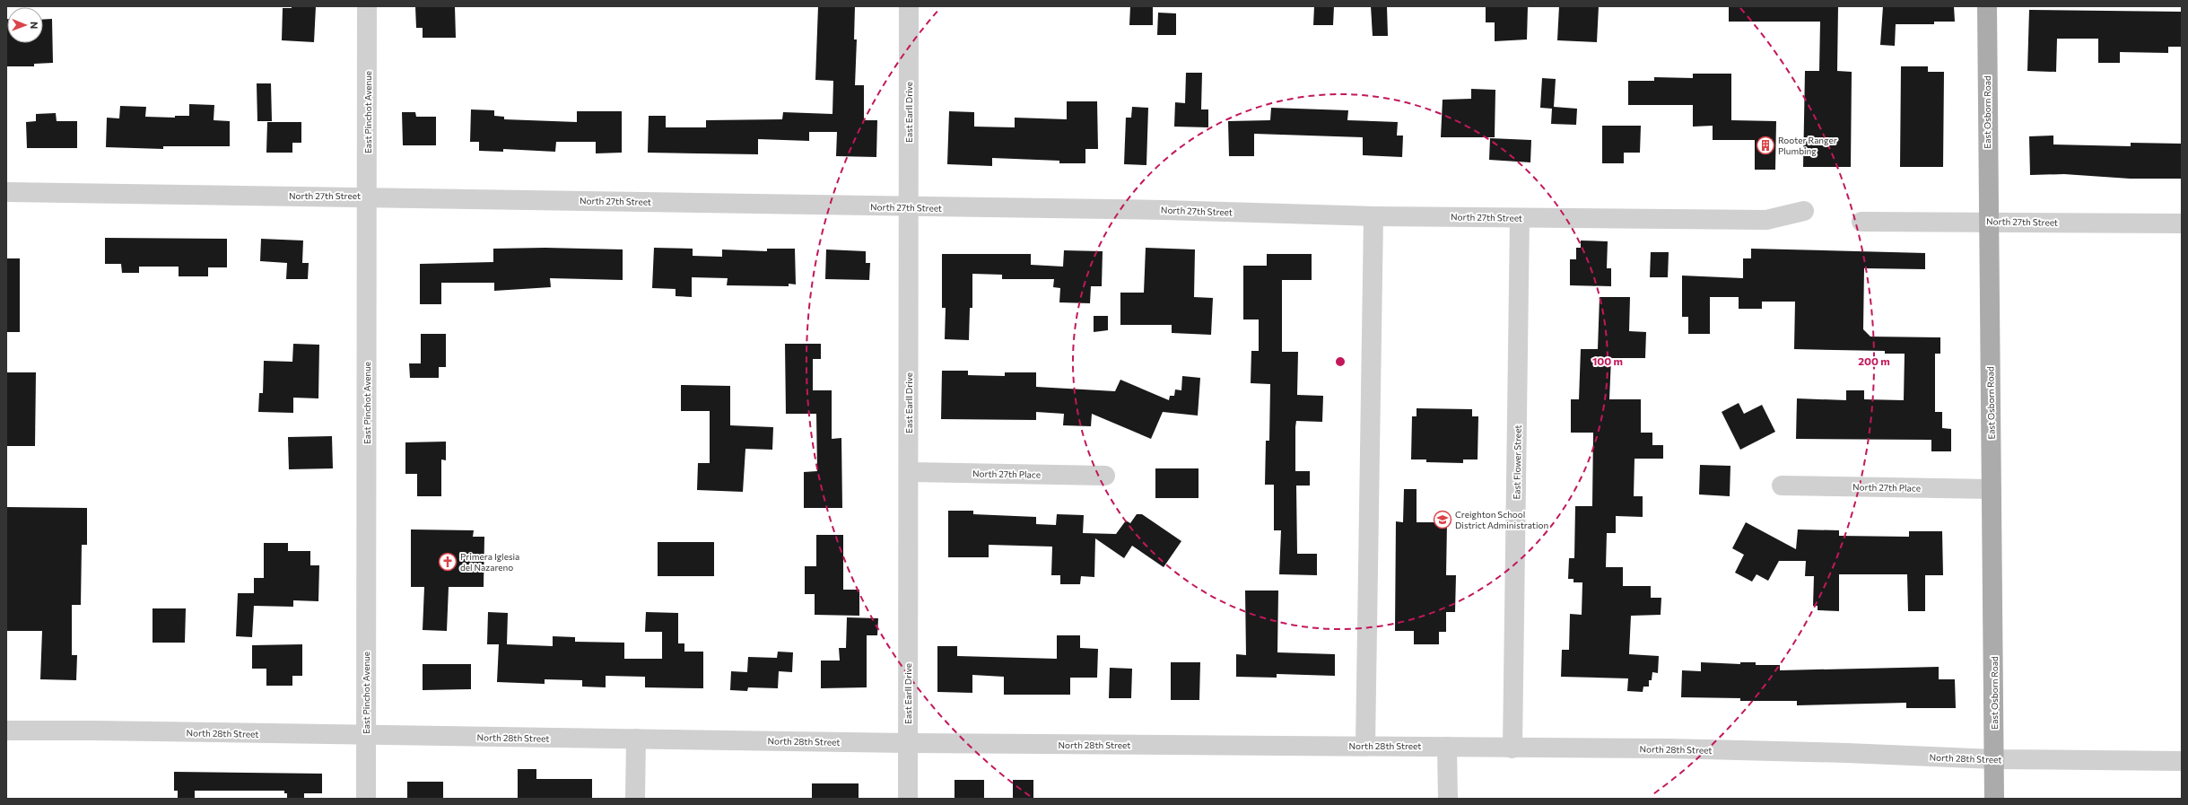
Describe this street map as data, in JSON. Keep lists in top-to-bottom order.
{
  "streets": {
    "main road": ["East Osborn Road"],
    "street": [
      "East Pinchot Avenue",
      "East Earll Drive",
      "North 27th Street",
      "East Flower Street",
      "North 27th Place",
      "North 28th Street"
    ]
  },
  "crossings": [
    ["East Pinchot Avenue", "North 27th Street"],
    ["East Pinchot Avenue", "North 28th Street"],
    ["East Earll Drive", "North 27th Street"],
    ["East Earll Drive", "North 27th Place"],
    ["East Earll Drive", "North 28th Street"],
    ["East Osborn Road", "North 27th Street"],
    ["East Osborn Road", "North 27th Place"],
    ["East Osborn Road", "North 28th Street"],
    ["North 27th Street", "East Flower Street"],
    ["East Flower Street", "North 28th Street"]
  ],
  "places": {
    "building": ["Rooter Ranger Plumbing"],
    "school or university": ["Creighton School District Administration"],
    "church": ["Primera Iglesia del Nazareno"]
  },
  "north": "right",
  "rings": ["100 m", "200 m"]
}
